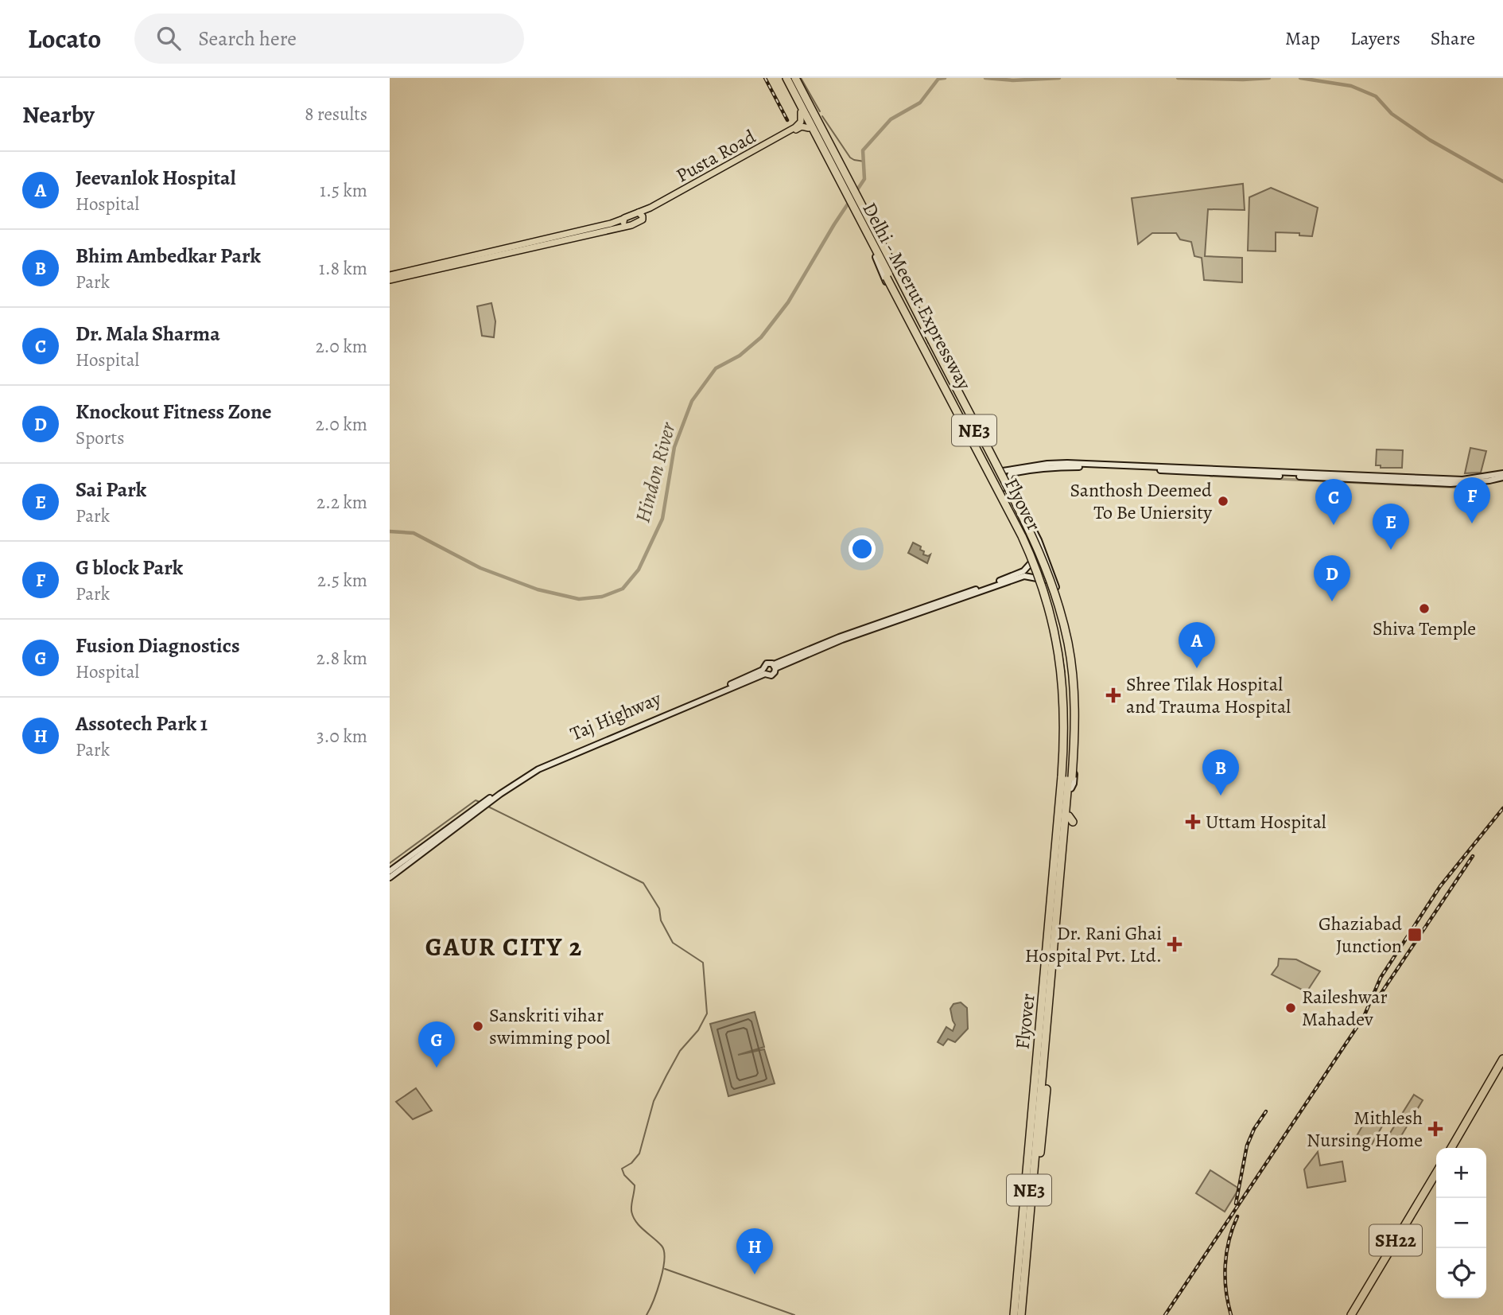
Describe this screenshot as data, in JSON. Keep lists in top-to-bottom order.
{
  "streets": {
    "highway": [
      "Delhi - Meerut Expressway",
      "NE3",
      "Flyover",
      "SH22"
    ],
    "main road": ["Pusta Road", "Taj Highway"]
  },
  "crossings": [
    ["Delhi - Meerut Expressway", "NE3"],
    ["Delhi - Meerut Expressway", "Flyover"],
    ["NE3", "Flyover"]
  ],
  "districts": ["GAUR CITY 2"],
  "water": ["Hindon River"],
  "places": {
    "other": [
      "Santhosh Deemed To Be Uniersity",
      "Shiva Temple",
      "Raileshwar Mahadev",
      "Sanskriti vihar swimming pool"
    ],
    "health": [
      "Shree Tilak Hospital and Trauma Hospital",
      "Uttam Hospital",
      "Dr. Rani Ghai Hospital Pvt. Ltd.",
      "Mithlesh Nursing Home"
    ],
    "transit": ["Ghaziabad Junction"]
  },
  "page": {
    "header": "Locato",
    "search": "Search here",
    "nav": ["Map", "Layers", "Share"],
    "heading": ["Nearby", "8 results"],
    "list": [
      {
        "mark": "A",
        "name": "Jeevanlok Hospital",
        "note": "Hospital",
        "value": "1.5 km"
      },
      {
        "mark": "B",
        "name": "Bhim Ambedkar Park",
        "note": "Park",
        "value": "1.8 km"
      },
      {
        "mark": "C",
        "name": "Dr. Mala Sharma",
        "note": "Hospital",
        "value": "2.0 km"
      },
      {
        "mark": "D",
        "name": "Knockout Fitness Zone",
        "note": "Sports",
        "value": "2.0 km"
      },
      {
        "mark": "E",
        "name": "Sai Park",
        "note": "Park",
        "value": "2.2 km"
      },
      {
        "mark": "F",
        "name": "G block Park",
        "note": "Park",
        "value": "2.5 km"
      },
      {
        "mark": "G",
        "name": "Fusion Diagnostics",
        "note": "Hospital",
        "value": "2.8 km"
      },
      {
        "mark": "H",
        "name": "Assotech Park 1",
        "note": "Park",
        "value": "3.0 km"
      }
    ],
    "pins": [
      "F",
      "C",
      "E",
      "D",
      "A",
      "B",
      "G",
      "H"
    ],
    "map_buttons": ["+", "−"]
  }
}
